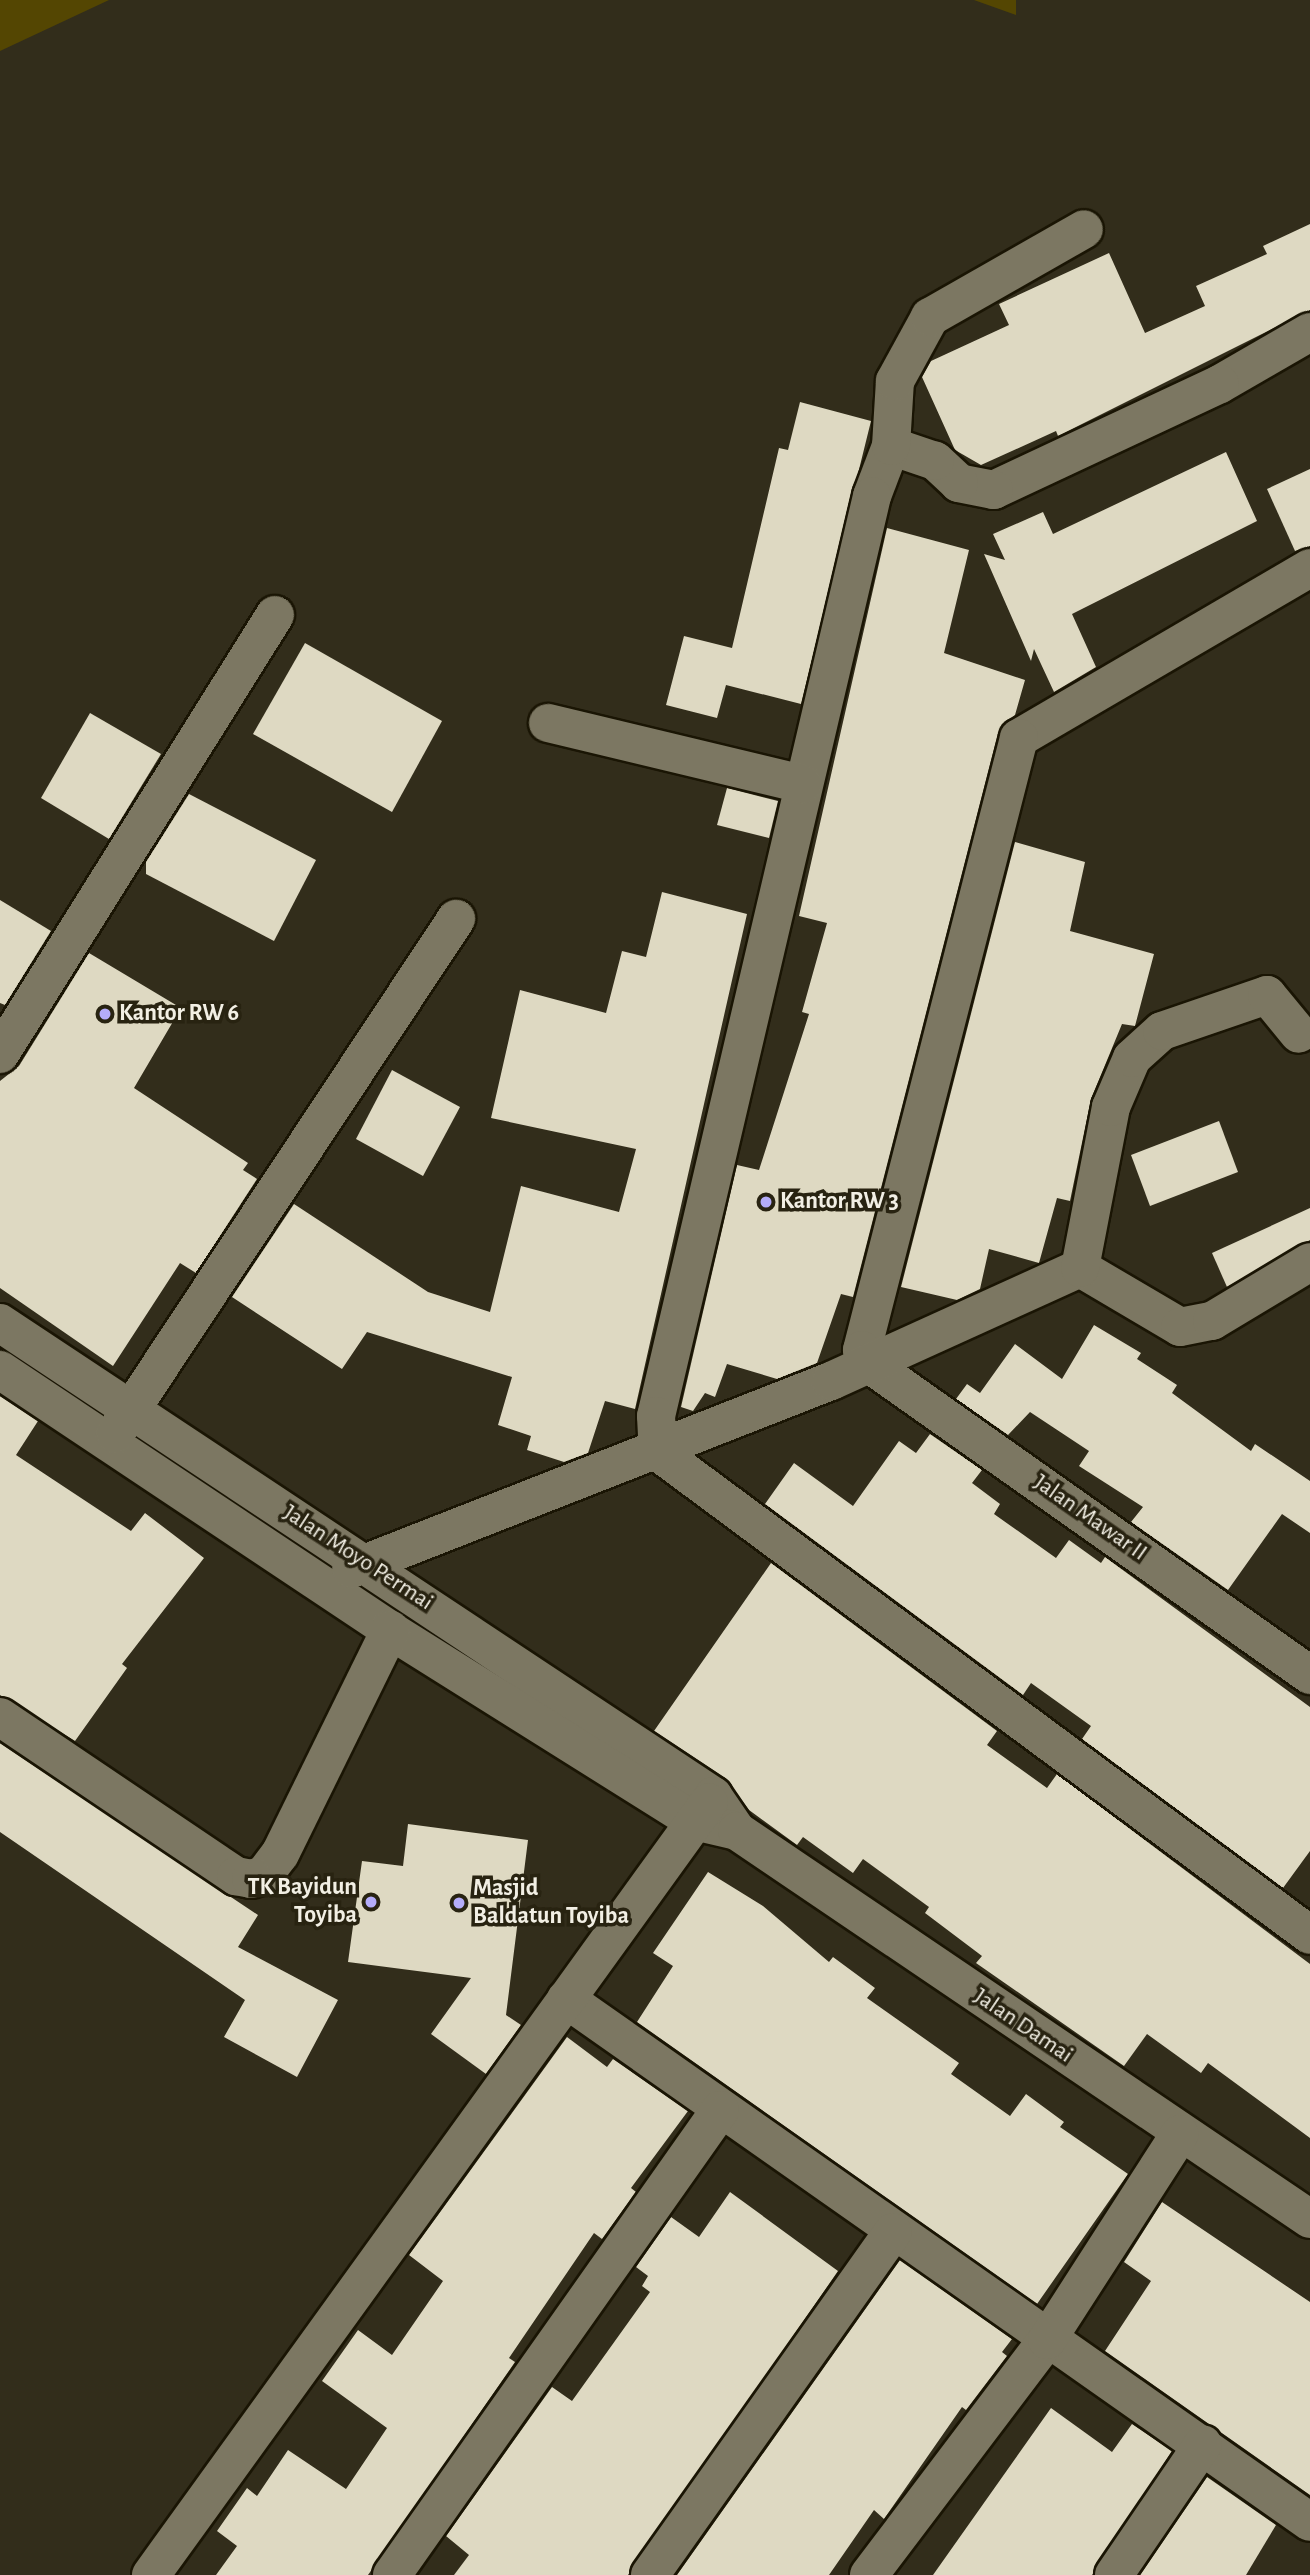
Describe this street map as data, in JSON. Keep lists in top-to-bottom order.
{
  "streets": {
    "street": ["Jalan Mawar II", "Jalan Moyo Permai", "Jalan Damai"]
  },
  "crossings": [
    ["Jalan Moyo Permai", "Jalan Damai"]
  ],
  "places": [
    "Kantor RW 6",
    "Kantor RW 3",
    "TK Bayidun Toyiba",
    "Masjid Baldatun Toyiba"
  ]
}
